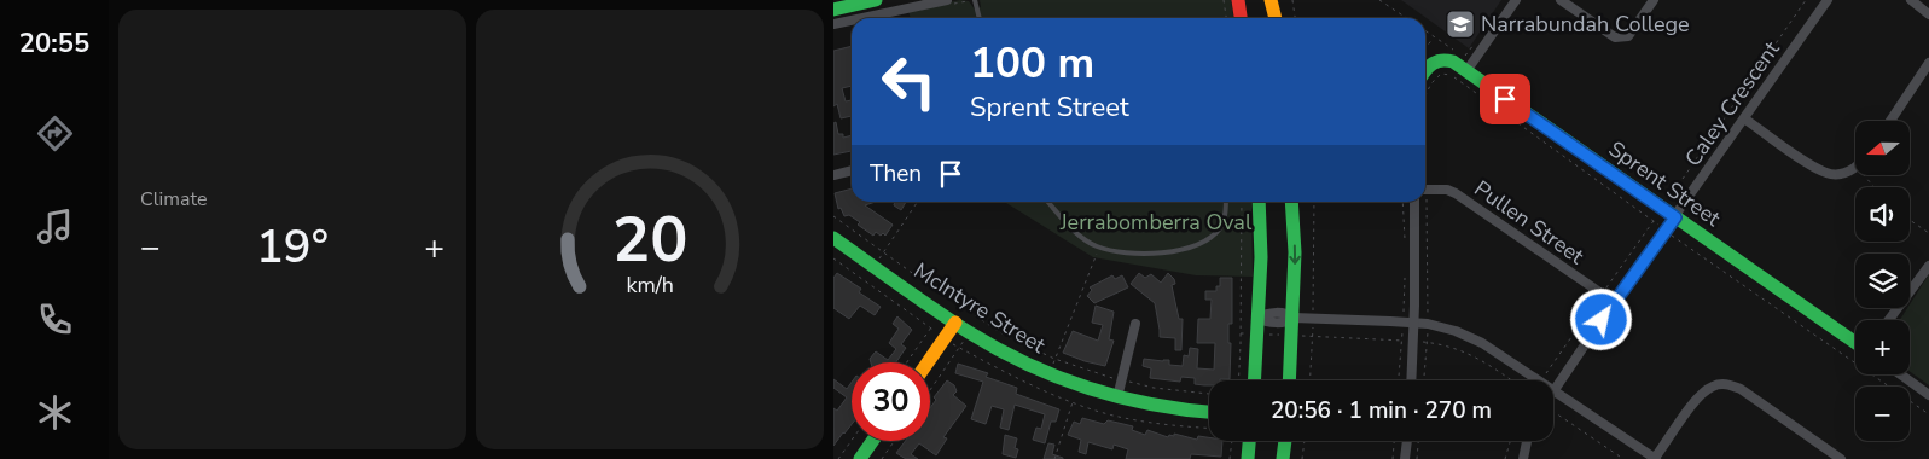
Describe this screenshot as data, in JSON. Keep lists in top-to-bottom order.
{
  "streets": {
    "street": [
      "Caley Crescent",
      "Sprent Street",
      "Pullen Street",
      "McIntyre Street"
    ]
  },
  "crossings": [
    ["Caley Crescent", "Sprent Street"],
    ["Caley Crescent", "Pullen Street"]
  ],
  "parks": ["Jerrabomberra Oval"],
  "places": {
    "school or university": ["Narrabundah College"]
  },
  "north": "left",
  "page": {
    "tabs": "20:55",
    "tile": "Climate",
    "turn": ["100 m", "Sprent Street"],
    "map_buttons": ["+", "−"],
    "then": "Then",
    "heat": ["−", "19°", "+"],
    "limit": "30",
    "trip": "20:56 · 1 min · 270 m",
    "gauge": ["20", "km/h"]
  }
}
